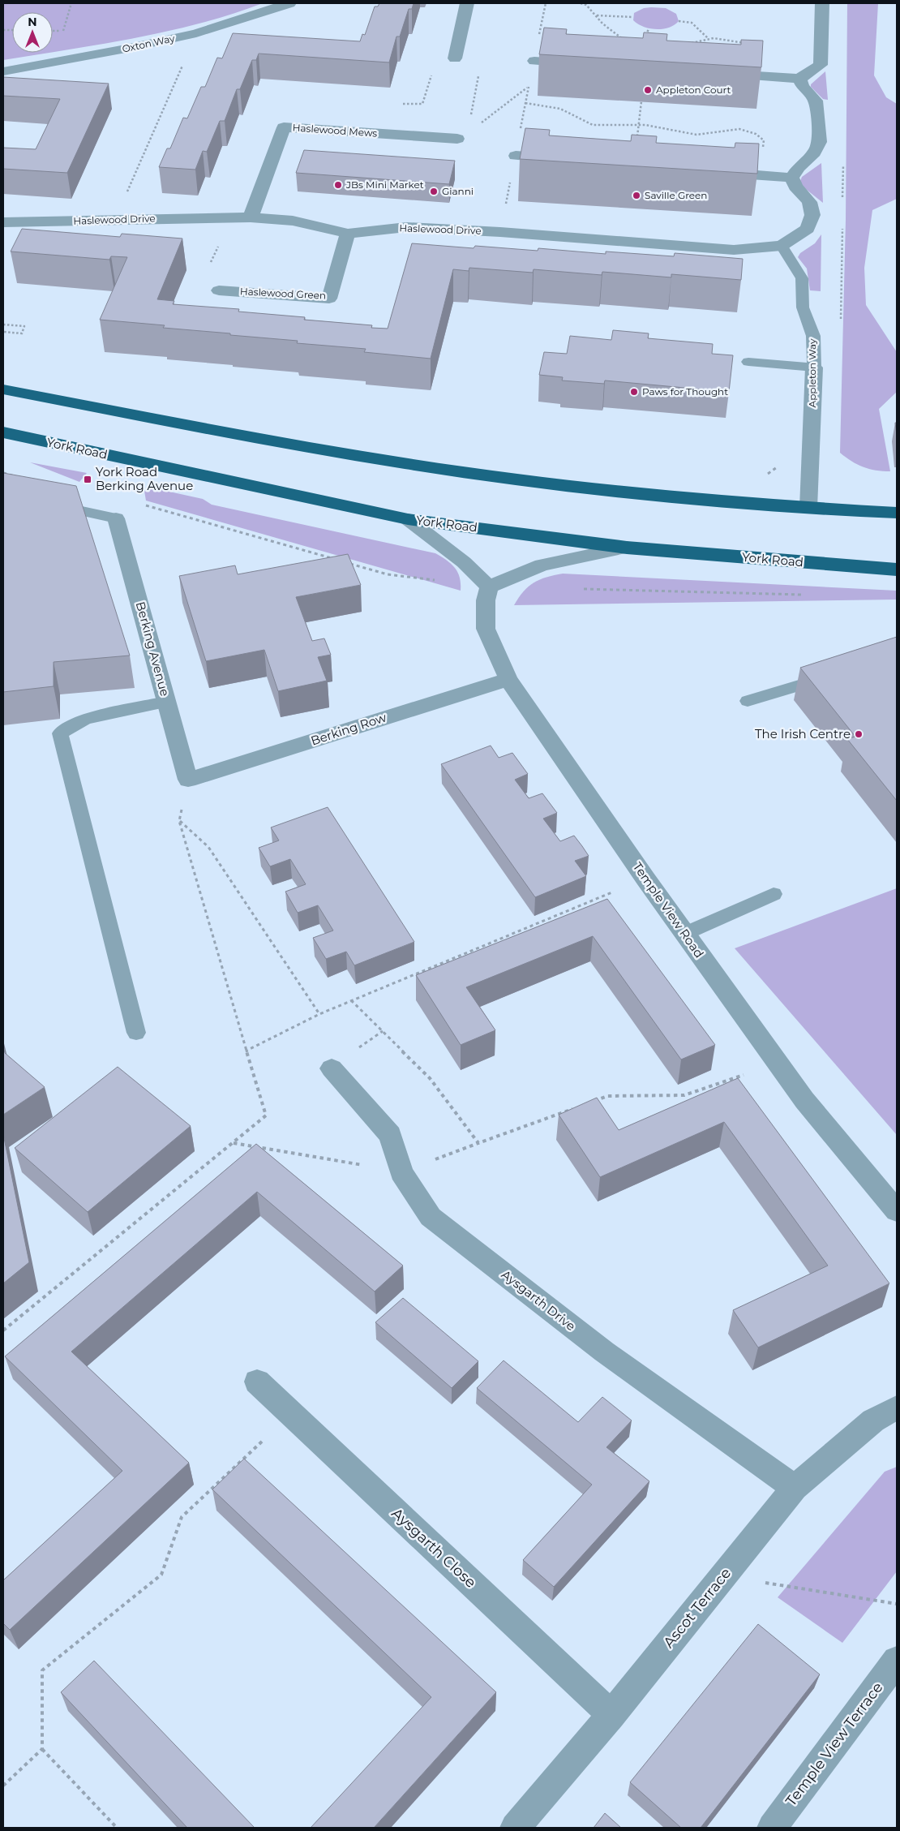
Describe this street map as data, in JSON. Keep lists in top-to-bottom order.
{
  "streets": {
    "highway": ["York Road"],
    "street": [
      "Oxton Way",
      "Haslewood Mews",
      "Haslewood Drive",
      "Haslewood Green",
      "Appleton Way",
      "Berking Avenue",
      "Berking Row",
      "Temple View Road",
      "Aysgarth Drive",
      "Aysgarth Close",
      "Ascot Terrace",
      "Temple View Terrace"
    ]
  },
  "crossings": [
    ["Haslewood Mews", "Haslewood Drive"],
    ["Haslewood Drive", "Haslewood Green"],
    ["Haslewood Drive", "Appleton Way"],
    ["Berking Avenue", "Berking Row"],
    ["Berking Row", "Temple View Road"],
    ["Aysgarth Drive", "Ascot Terrace"],
    ["Aysgarth Close", "Ascot Terrace"]
  ],
  "places": {
    "other": [
      "Appleton Court",
      "JBs Mini Market",
      "Gianni",
      "Saville Green",
      "Paws for Thought",
      "The Irish Centre"
    ],
    "transit": ["York Road Berking Avenue"]
  },
  "north": "top"
}
